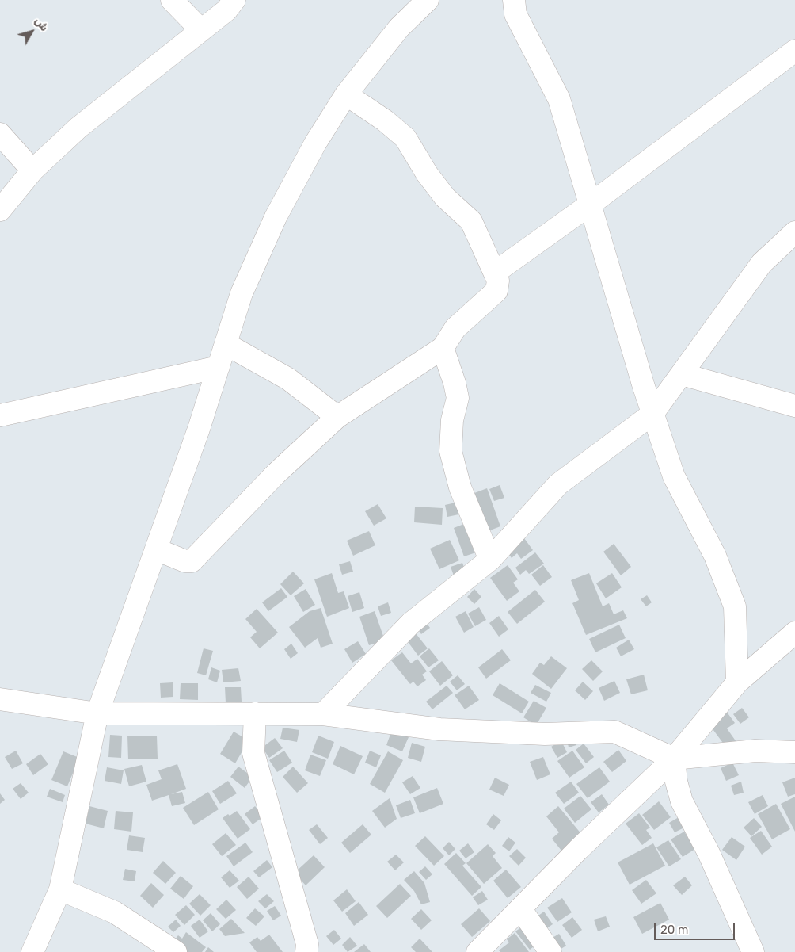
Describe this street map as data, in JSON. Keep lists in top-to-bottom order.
{
  "scale_bar": "20 m",
  "north": "top right"
}
